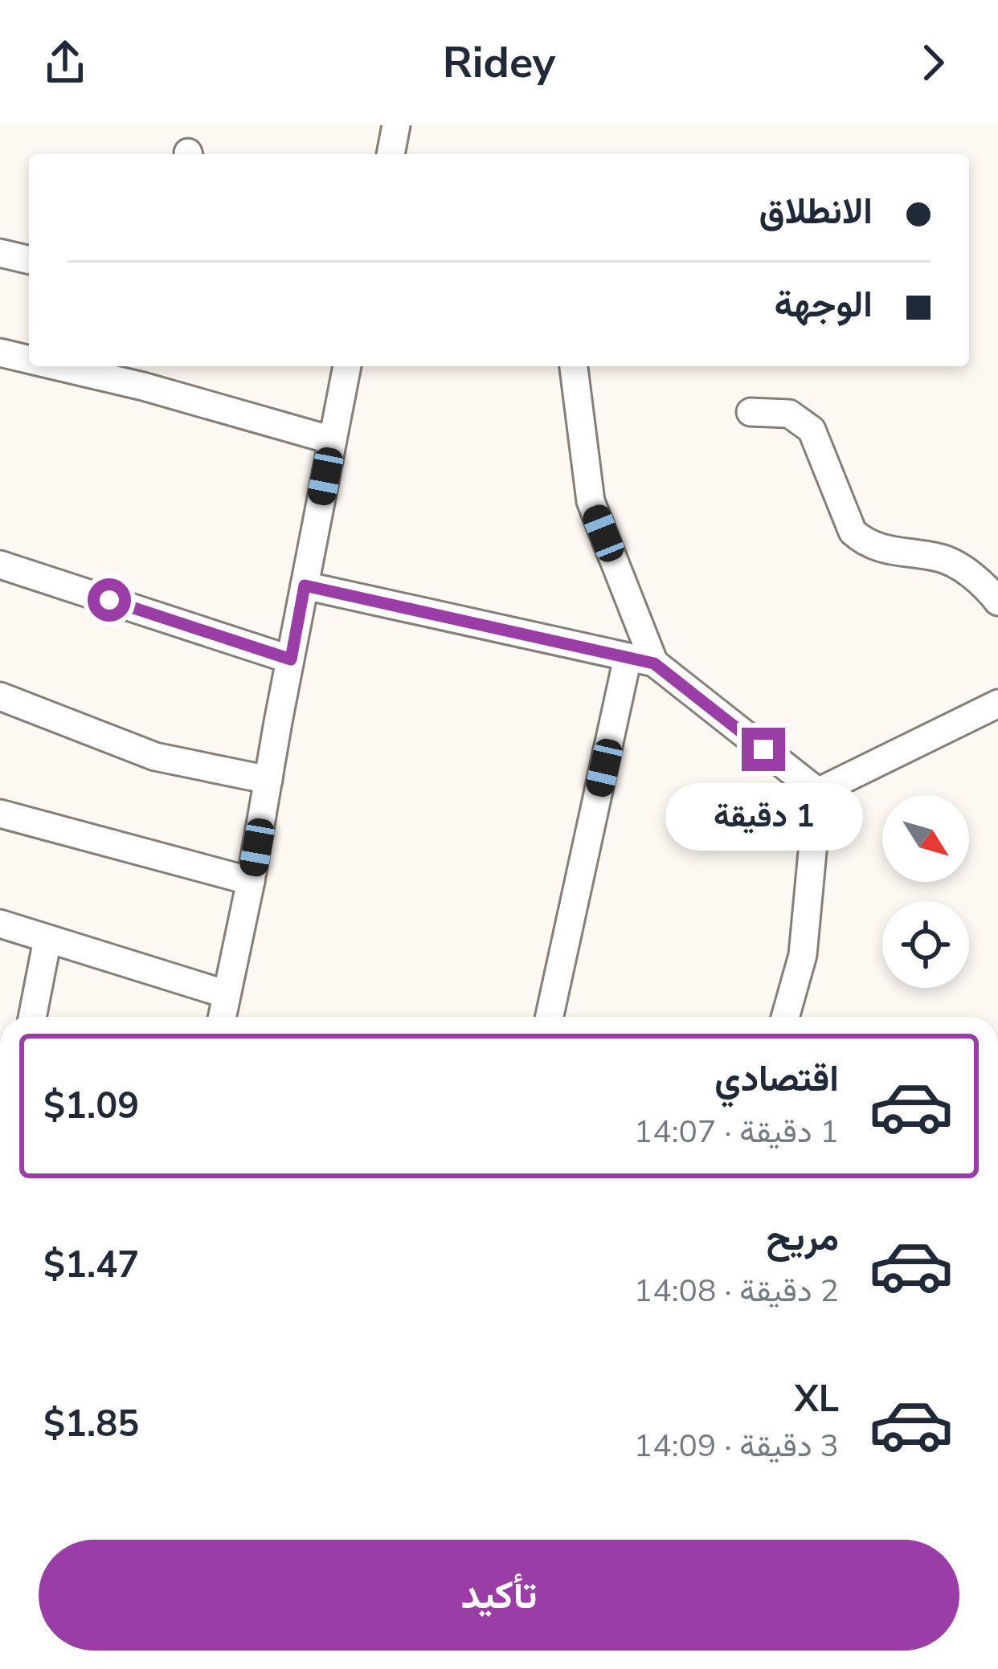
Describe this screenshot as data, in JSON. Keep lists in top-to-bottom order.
{
  "north": "bottom right",
  "page": {
    "header": "Ridey",
    "banner": ["الانطلاق", "الوجهة"],
    "bubble": "1 دقيقة",
    "list": [
      {
        "name": "اقتصادي",
        "note": "1 دقيقة · 14:07",
        "value": "$1.09"
      },
      {
        "name": "مريح",
        "note": "2 دقيقة · 14:08",
        "value": "$1.47"
      },
      {
        "name": "XL",
        "note": "3 دقيقة · 14:09",
        "value": "$1.85"
      }
    ],
    "buttons": "تأكيد"
  }
}
